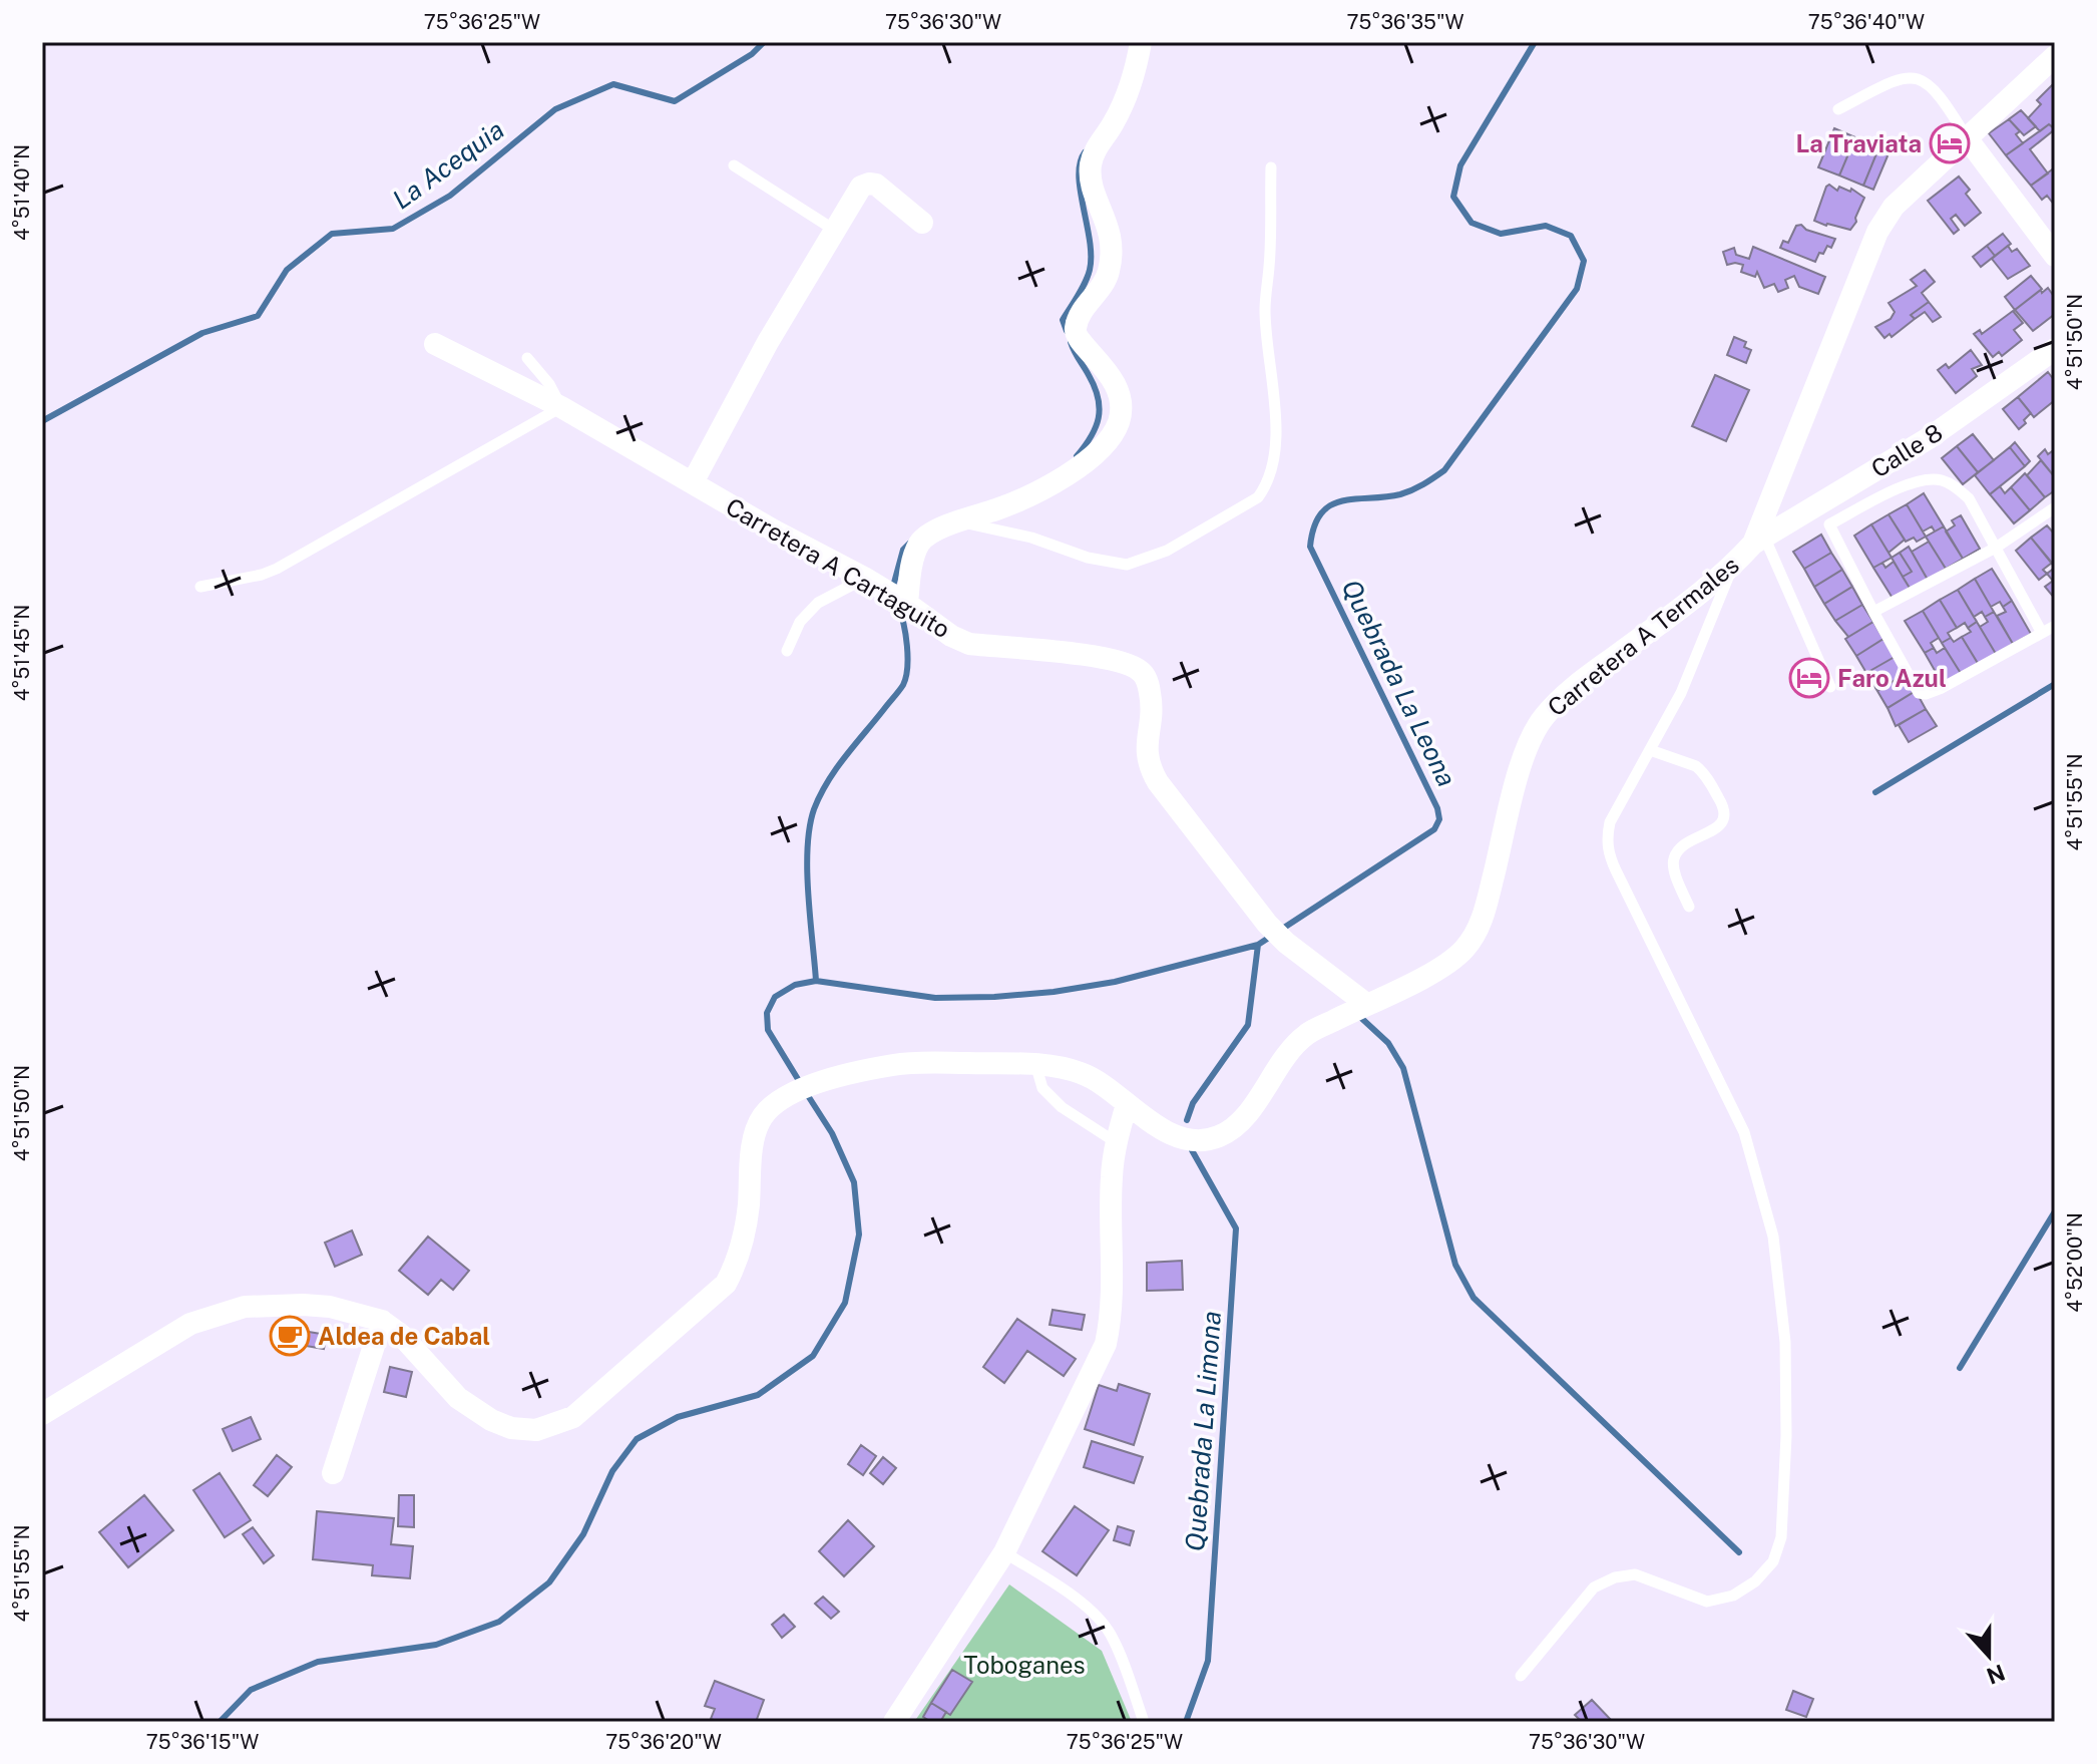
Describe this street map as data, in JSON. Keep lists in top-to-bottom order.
{
  "streets": {
    "street": ["Calle 8", "Carretera A Cartaguito", "Carretera A Termales"]
  },
  "crossings": [
    ["Calle 8", "Carretera A Termales"],
    ["Carretera A Cartaguito", "Carretera A Termales"]
  ],
  "water": ["La Acequia", "Quebrada La Leona", "Quebrada La Limona"],
  "parks": ["Toboganes"],
  "places": {
    "hotel": ["La Traviata", "Faro Azul"],
    "cafe": ["Aldea de Cabal"]
  },
  "north": "bottom",
  "coordinates": [
    "75°36'25\"W",
    "75°36'30\"W",
    "75°36'35\"W",
    "75°36'40\"W",
    "4°51'40\"N",
    "4°51'50\"N",
    "4°51'45\"N",
    "4°51'55\"N",
    "4°52'00\"N",
    "75°36'15\"W",
    "75°36'20\"W"
  ]
}
